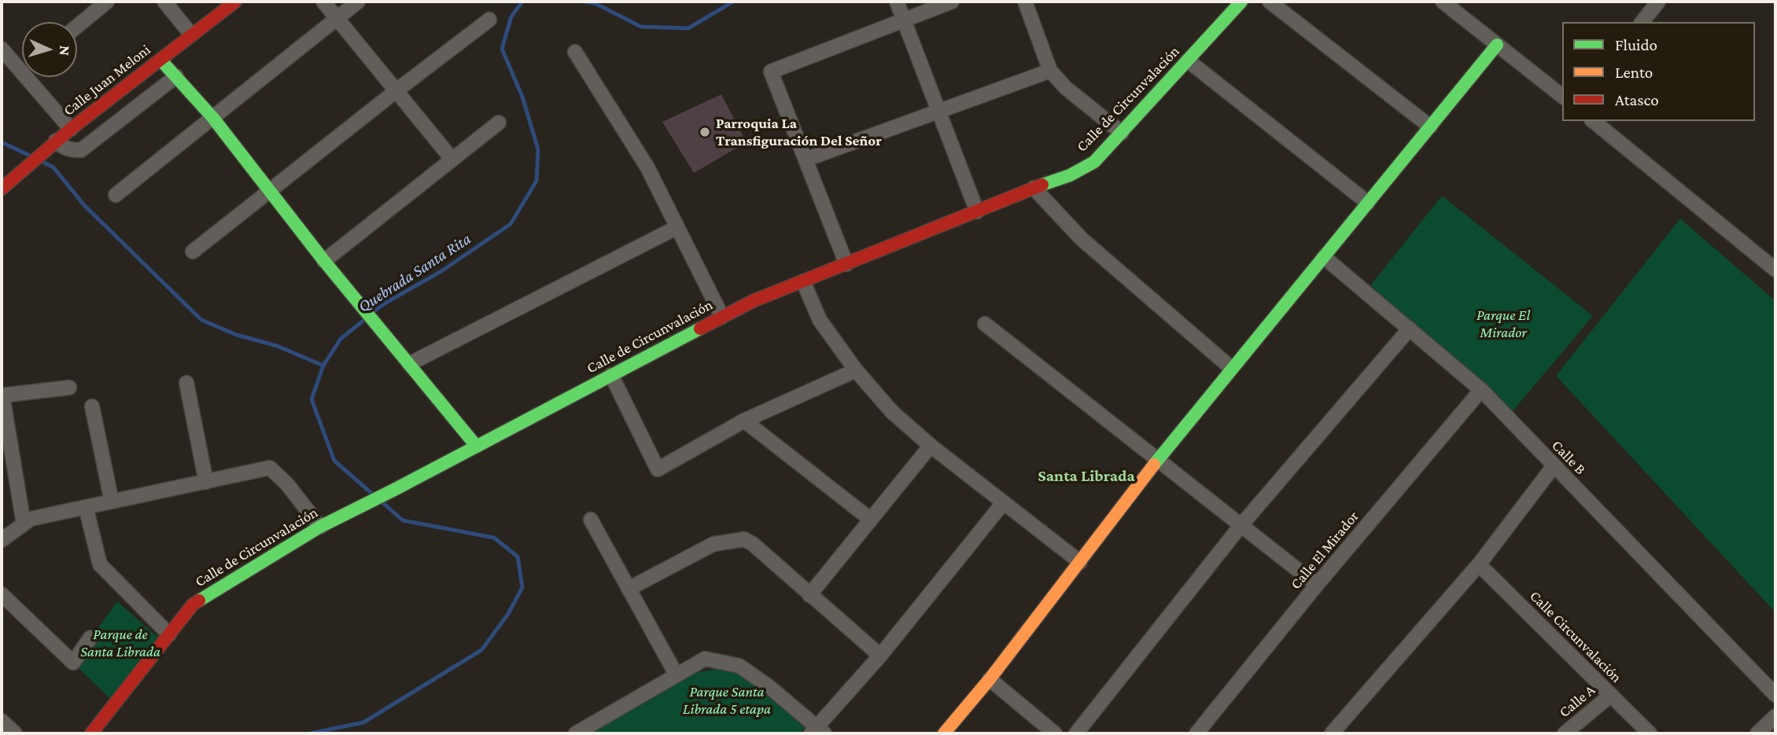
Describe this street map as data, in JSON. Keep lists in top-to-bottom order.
{
  "streets": {
    "street": [
      "Calle Juan Meloni",
      "Calle de Circunvalación",
      "Calle B",
      "Calle El Mirador",
      "Calle Circunvalación",
      "Calle A"
    ]
  },
  "crossings": [
    ["Calle B", "Calle El Mirador"],
    ["Calle Circunvalación", "Calle A"]
  ],
  "districts": ["Santa Librada"],
  "water": ["Quebrada Santa Rita"],
  "parks": ["Parque El Mirador", "Parque de Santa Librada", "Parque Santa Librada 5 etapa"],
  "places": ["Parroquia La Transfiguración Del Señor"],
  "legend": ["Fluido", "Lento", "Atasco"],
  "north": "right"
}
